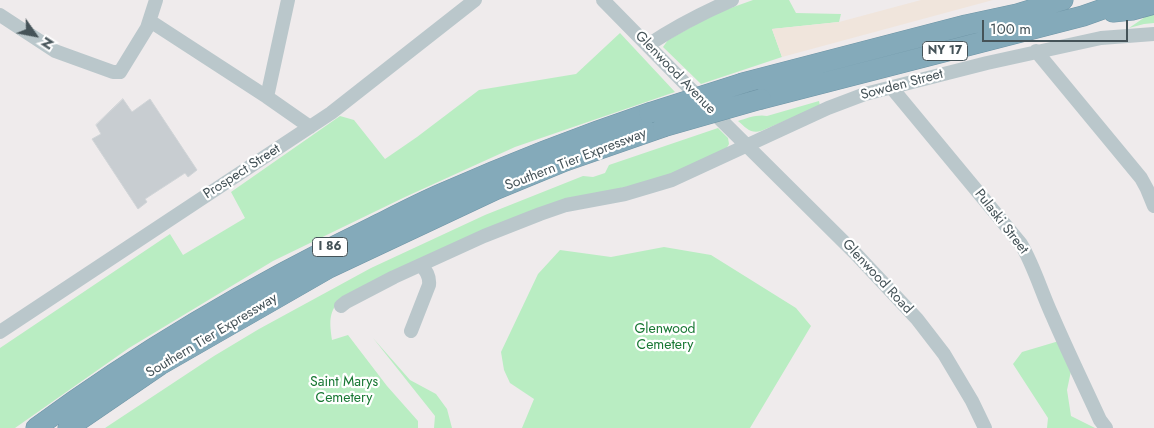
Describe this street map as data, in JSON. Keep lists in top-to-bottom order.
{
  "streets": {
    "highway": ["NY 17", "Southern Tier Expressway", "I 86"],
    "street": [
      "Glenwood Avenue",
      "Sowden Street",
      "Prospect Street",
      "Pulaski Street",
      "Glenwood Road"
    ]
  },
  "crossings": [
    ["Glenwood Avenue", "Sowden Street"],
    ["Glenwood Avenue", "Glenwood Road"],
    ["Sowden Street", "Pulaski Street"],
    ["Sowden Street", "Glenwood Road"]
  ],
  "parks": ["Glenwood Cemetery", "Saint Marys Cemetery"],
  "scale_bar": "100 m",
  "north": "bottom right"
}
